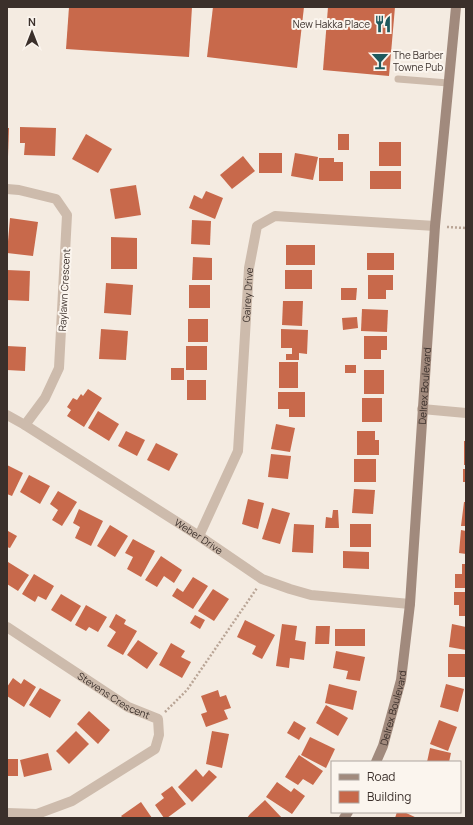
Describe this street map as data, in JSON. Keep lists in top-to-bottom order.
{
  "streets": {
    "street": [
      "Raylawn Crescent",
      "Gairey Drive",
      "Delrex Boulevard",
      "Weber Drive",
      "Stevens Crescent"
    ]
  },
  "crossings": [
    ["Raylawn Crescent", "Weber Drive"],
    ["Gairey Drive", "Delrex Boulevard"],
    ["Gairey Drive", "Weber Drive"],
    ["Delrex Boulevard", "Weber Drive"]
  ],
  "places": {
    "restaurant": ["New Hakka Place"],
    "bar": ["The Barber Towne Pub"]
  },
  "legend": ["Road", "Building"],
  "north": "top"
}
